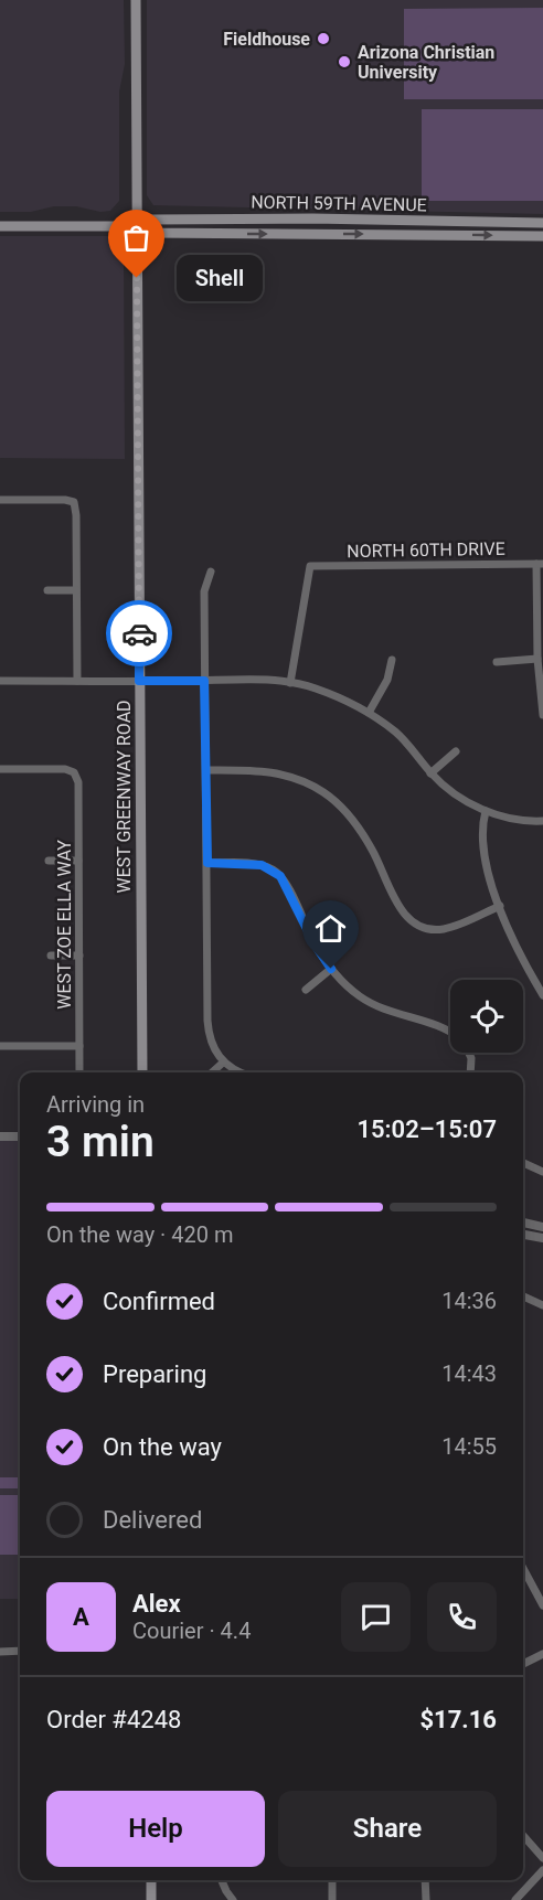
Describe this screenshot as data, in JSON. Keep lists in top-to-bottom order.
{
  "streets": {
    "main road": ["NORTH 59TH AVENUE", "WEST GREENWAY ROAD"],
    "street": ["NORTH 60TH DRIVE", "WEST ZOE ELLA WAY"]
  },
  "crossings": [
    ["NORTH 59TH AVENUE", "WEST GREENWAY ROAD"]
  ],
  "places": ["Fieldhouse", "Arizona Christian University", "Shell"],
  "page": {
    "bubble": "Shell",
    "heading": ["3 min", "Arriving in", "15:02–15:07"],
    "panel": [
      "Alex",
      "Courier · 4.4",
      "Order #4248",
      "$17.16"
    ],
    "bar": "On the way · 420 m",
    "list": [
      ["Confirmed", "14:36"],
      ["Preparing", "14:43"],
      ["On the way", "14:55"],
      "Delivered"
    ],
    "round": "A",
    "buttons": ["Help", "Share"]
  }
}
